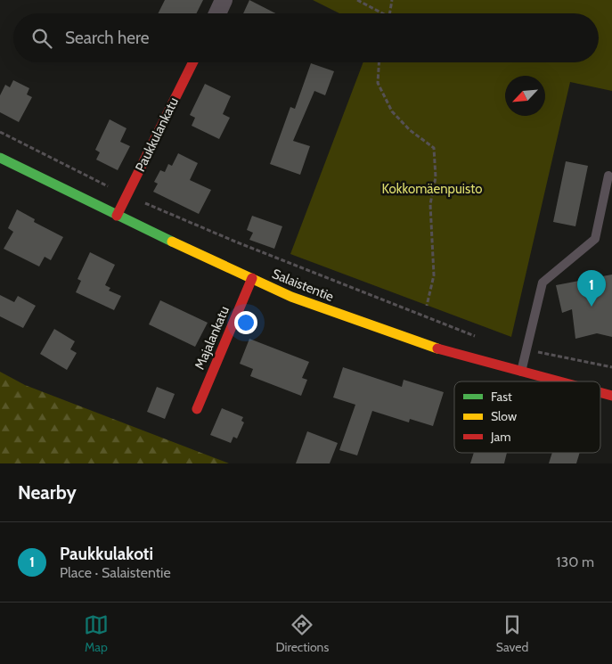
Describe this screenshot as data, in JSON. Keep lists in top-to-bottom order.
{
  "streets": {
    "street": ["Paukkulankatu", "Salaistentie", "Majalankatu"]
  },
  "crossings": [
    ["Paukkulankatu", "Salaistentie"],
    ["Salaistentie", "Majalankatu"]
  ],
  "parks": ["Kokkomäenpuisto"],
  "legend": ["Fast", "Slow", "Jam"],
  "north": "bottom left",
  "page": {
    "search": "Search here",
    "pins": "1",
    "heading": "Nearby",
    "list": [
      {
        "mark": "1",
        "name": "Paukkulakoti",
        "note": "Place · Salaistentie",
        "value": "130 m"
      }
    ],
    "nav": ["Map", "Directions", "Saved"]
  }
}
